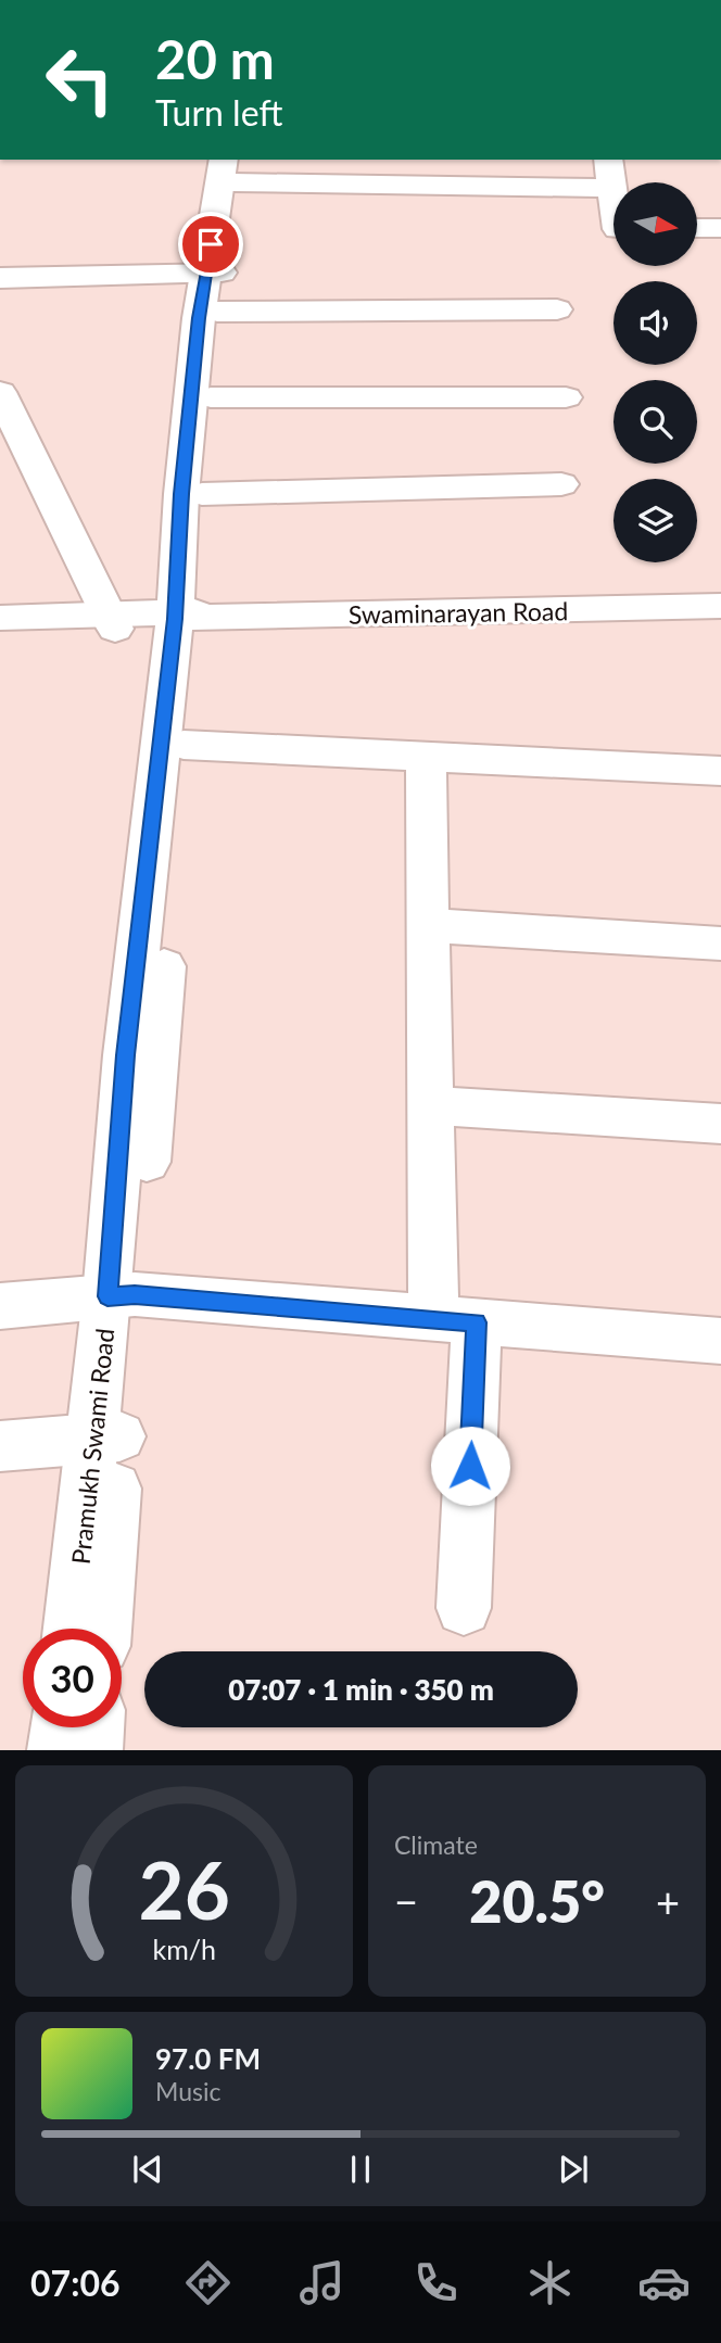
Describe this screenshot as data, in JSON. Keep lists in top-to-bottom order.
{
  "streets": {
    "street": ["Swaminarayan Road", "Pramukh Swami Road"]
  },
  "crossings": [
    ["Swaminarayan Road", "Pramukh Swami Road"]
  ],
  "north": "right",
  "page": {
    "turn": ["20 m", "Turn left"],
    "limit": "30",
    "trip": "07:07 · 1 min · 350 m",
    "tile": "Climate",
    "heat": ["−", "20.5°", "+"],
    "song": ["97.0 FM", "Music"],
    "tabs": "07:06",
    "gauge": ["26", "km/h"]
  }
}
